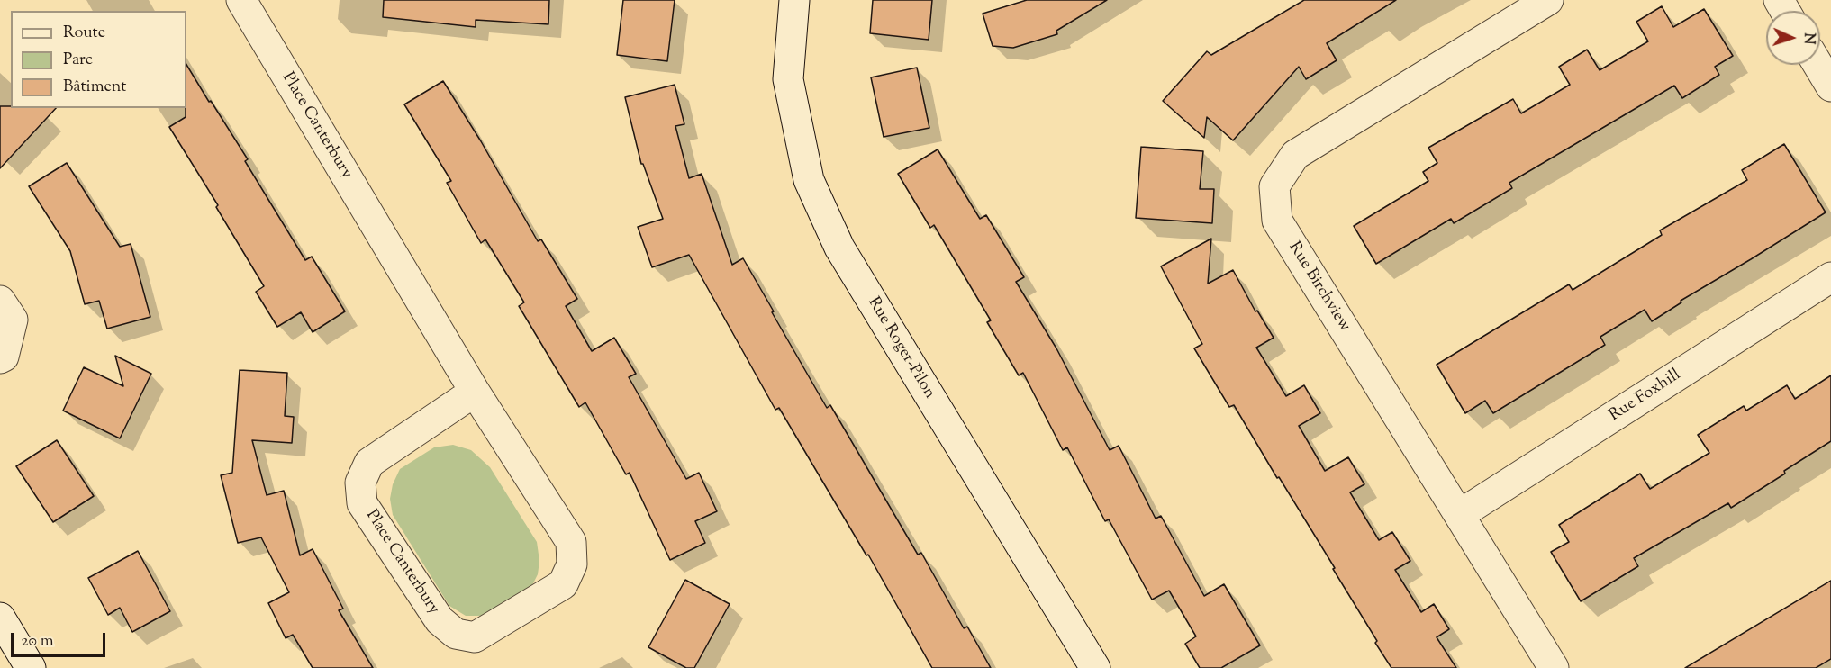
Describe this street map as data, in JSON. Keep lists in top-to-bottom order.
{
  "streets": {
    "street": [
      "Place Canterbury",
      "Rue Birchview",
      "Rue Roger-Pilon",
      "Rue Foxhill"
    ]
  },
  "crossings": [
    ["Rue Birchview", "Rue Foxhill"]
  ],
  "legend": ["Route", "Parc", "Bâtiment"],
  "scale_bar": "20 m",
  "north": "right"
}
